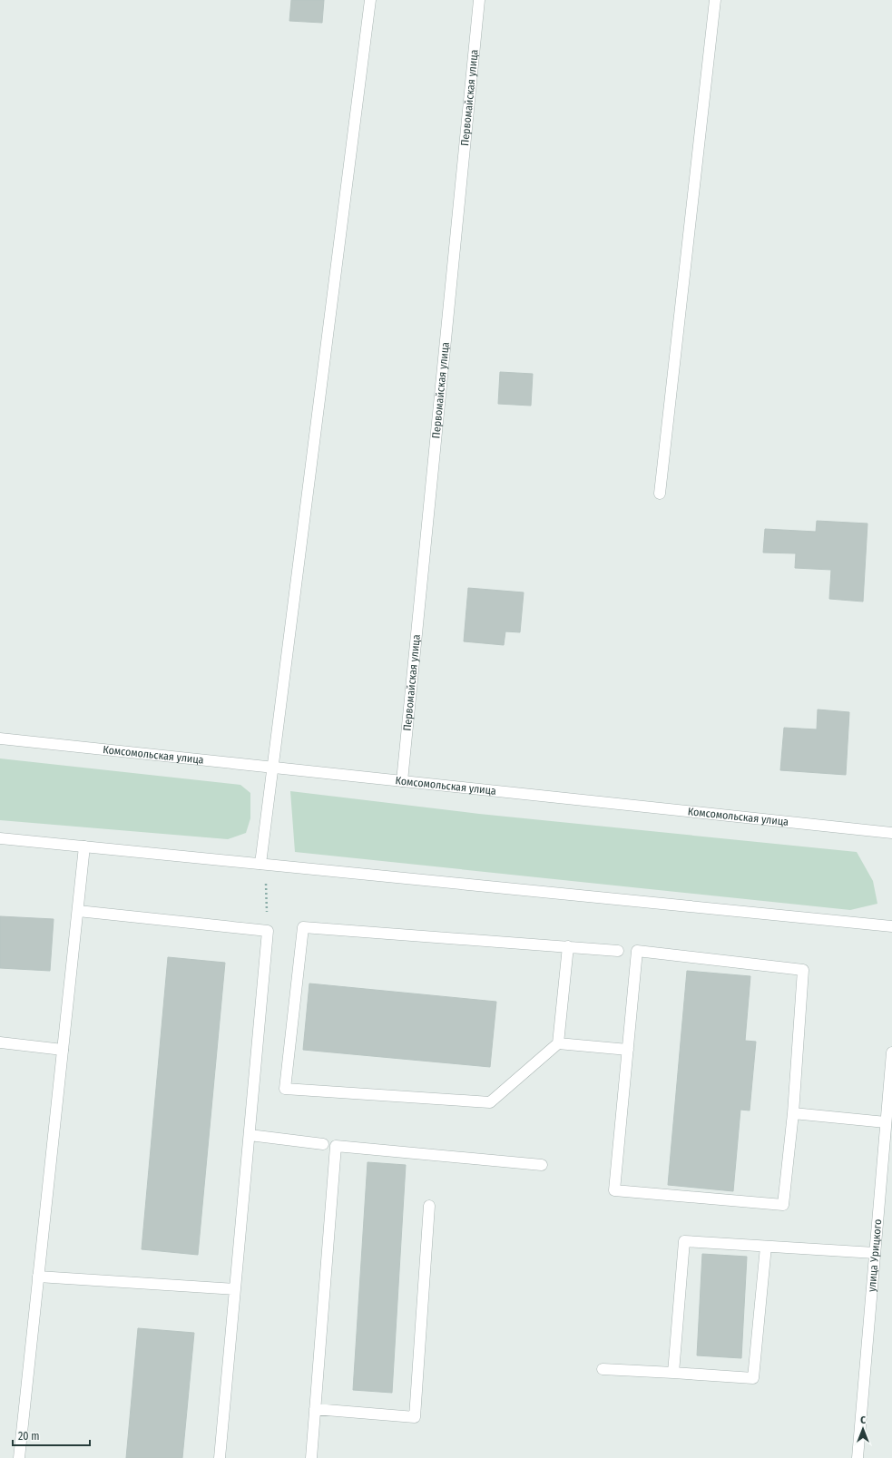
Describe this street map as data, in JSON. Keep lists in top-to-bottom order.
{
  "streets": {
    "street": ["Первомайская улица", "Комсомольская улица", "улица Урицкого"]
  },
  "crossings": [
    ["Первомайская улица", "Комсомольская улица"]
  ],
  "scale_bar": "20 m",
  "north": "top"
}
